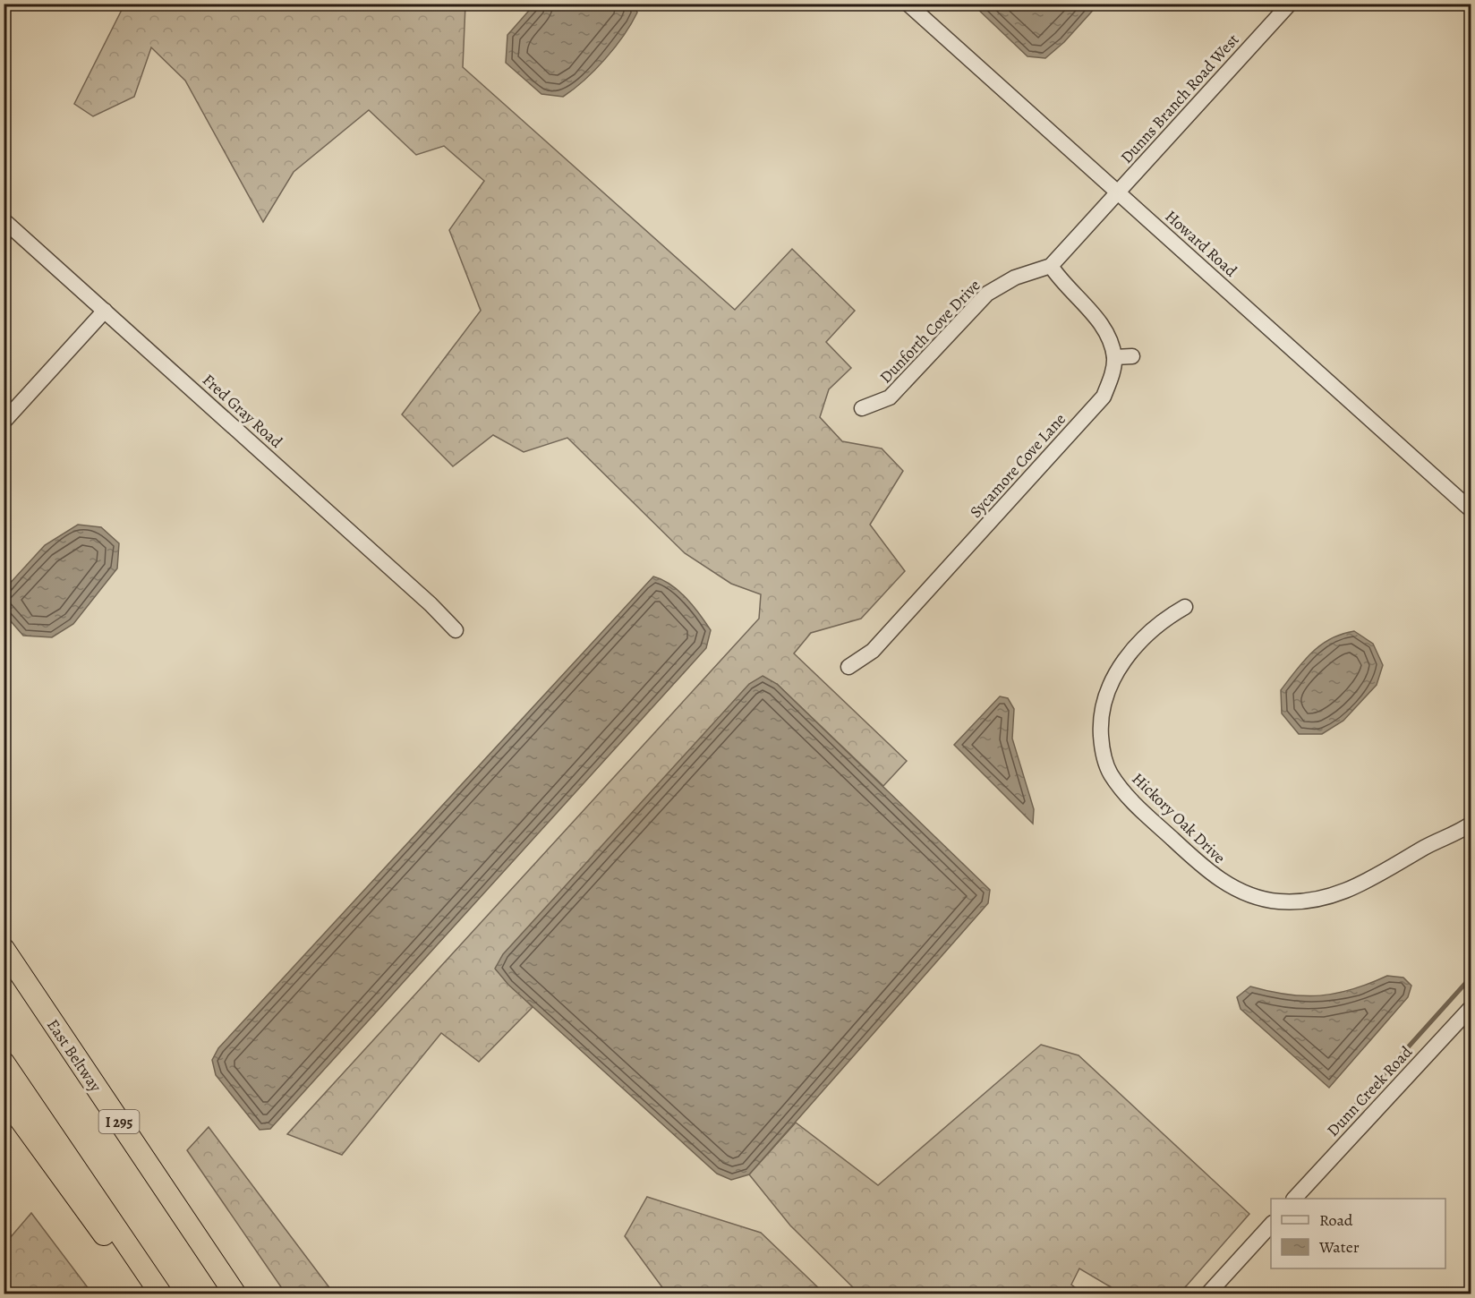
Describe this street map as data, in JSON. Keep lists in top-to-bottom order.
{
  "streets": {
    "highway": ["East Beltway", "I 295"],
    "street": [
      "Dunns Branch Road West",
      "Howard Road",
      "Dunforth Cove Drive",
      "Fred Gray Road",
      "Sycamore Cove Lane",
      "Hickory Oak Drive",
      "Dunn Creek Road"
    ]
  },
  "crossings": [
    ["Dunns Branch Road West", "Howard Road"],
    ["Dunns Branch Road West", "Dunforth Cove Drive"],
    ["Howard Road", "Dunforth Cove Drive"]
  ],
  "legend": ["Road", "Water"]
}
